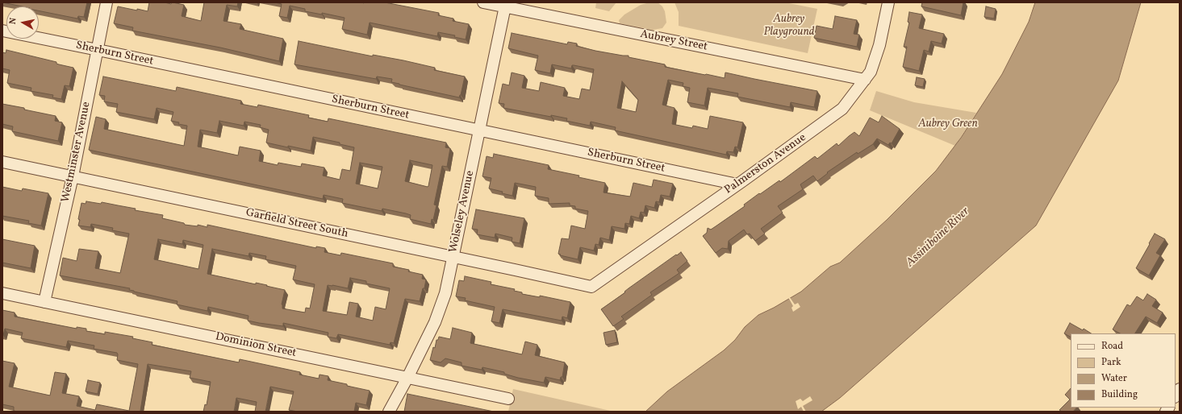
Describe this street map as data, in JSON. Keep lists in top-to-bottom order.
{
  "streets": {
    "street": [
      "Aubrey Street",
      "Sherburn Street",
      "Westminster Avenue",
      "Palmerston Avenue",
      "Wolseley Avenue",
      "Garfield Street South",
      "Dominion Street"
    ]
  },
  "crossings": [
    ["Aubrey Street", "Palmerston Avenue"],
    ["Aubrey Street", "Wolseley Avenue"],
    ["Sherburn Street", "Westminster Avenue"],
    ["Sherburn Street", "Palmerston Avenue"],
    ["Sherburn Street", "Wolseley Avenue"],
    ["Westminster Avenue", "Garfield Street South"],
    ["Westminster Avenue", "Dominion Street"],
    ["Palmerston Avenue", "Garfield Street South"],
    ["Wolseley Avenue", "Garfield Street South"],
    ["Wolseley Avenue", "Dominion Street"]
  ],
  "water": ["Assiniboine River"],
  "parks": ["Aubrey Playground", "Aubrey Green"],
  "legend": [
    "Road",
    "Park",
    "Water",
    "Building"
  ],
  "north": "left"
}
